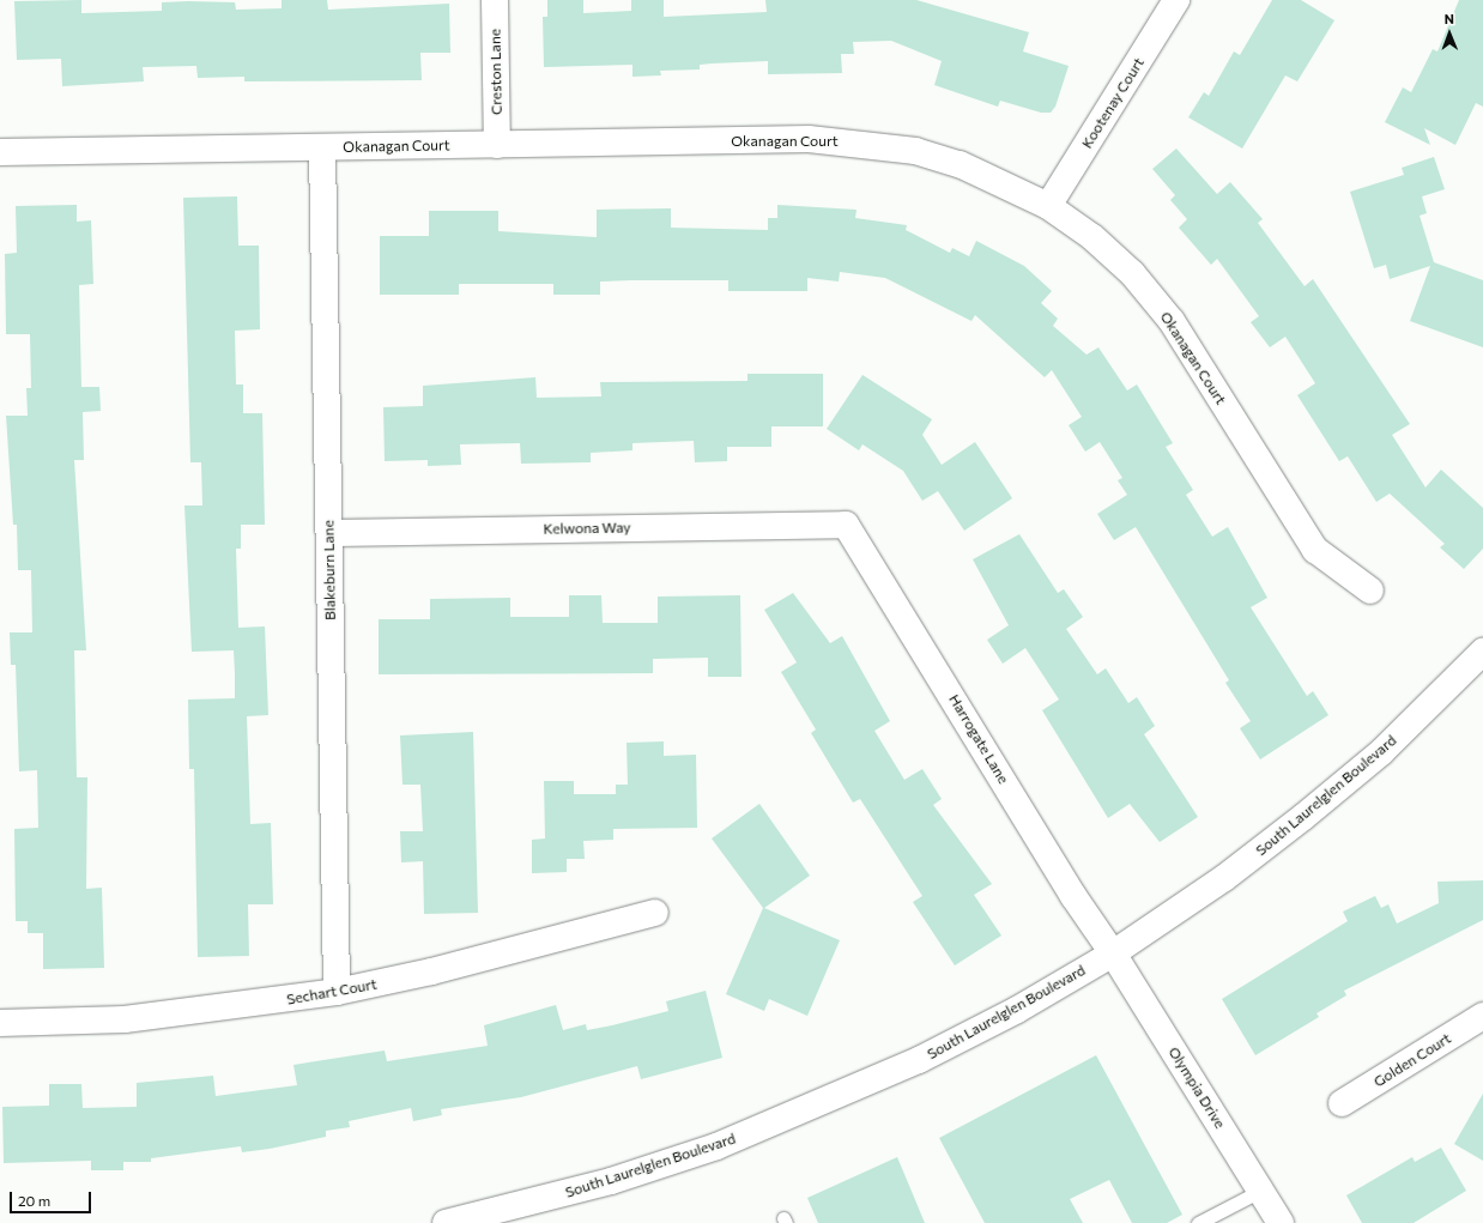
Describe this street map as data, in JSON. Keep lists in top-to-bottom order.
{
  "streets": {
    "street": [
      "Creston Lane",
      "Kootenay Court",
      "Okanagan Court",
      "Kelwona Way",
      "Blakeburn Lane",
      "Harrogate Lane",
      "South Laurelglen Boulevard",
      "Sechart Court",
      "Golden Court",
      "Olympia Drive"
    ]
  },
  "crossings": [
    ["Creston Lane", "Okanagan Court"],
    ["Kootenay Court", "Okanagan Court"],
    ["Okanagan Court", "Blakeburn Lane"],
    ["Kelwona Way", "Blakeburn Lane"],
    ["Kelwona Way", "Harrogate Lane"],
    ["Blakeburn Lane", "Sechart Court"],
    ["Harrogate Lane", "South Laurelglen Boulevard"],
    ["Harrogate Lane", "Olympia Drive"],
    ["South Laurelglen Boulevard", "Olympia Drive"]
  ],
  "scale_bar": "20 m",
  "north": "top"
}
